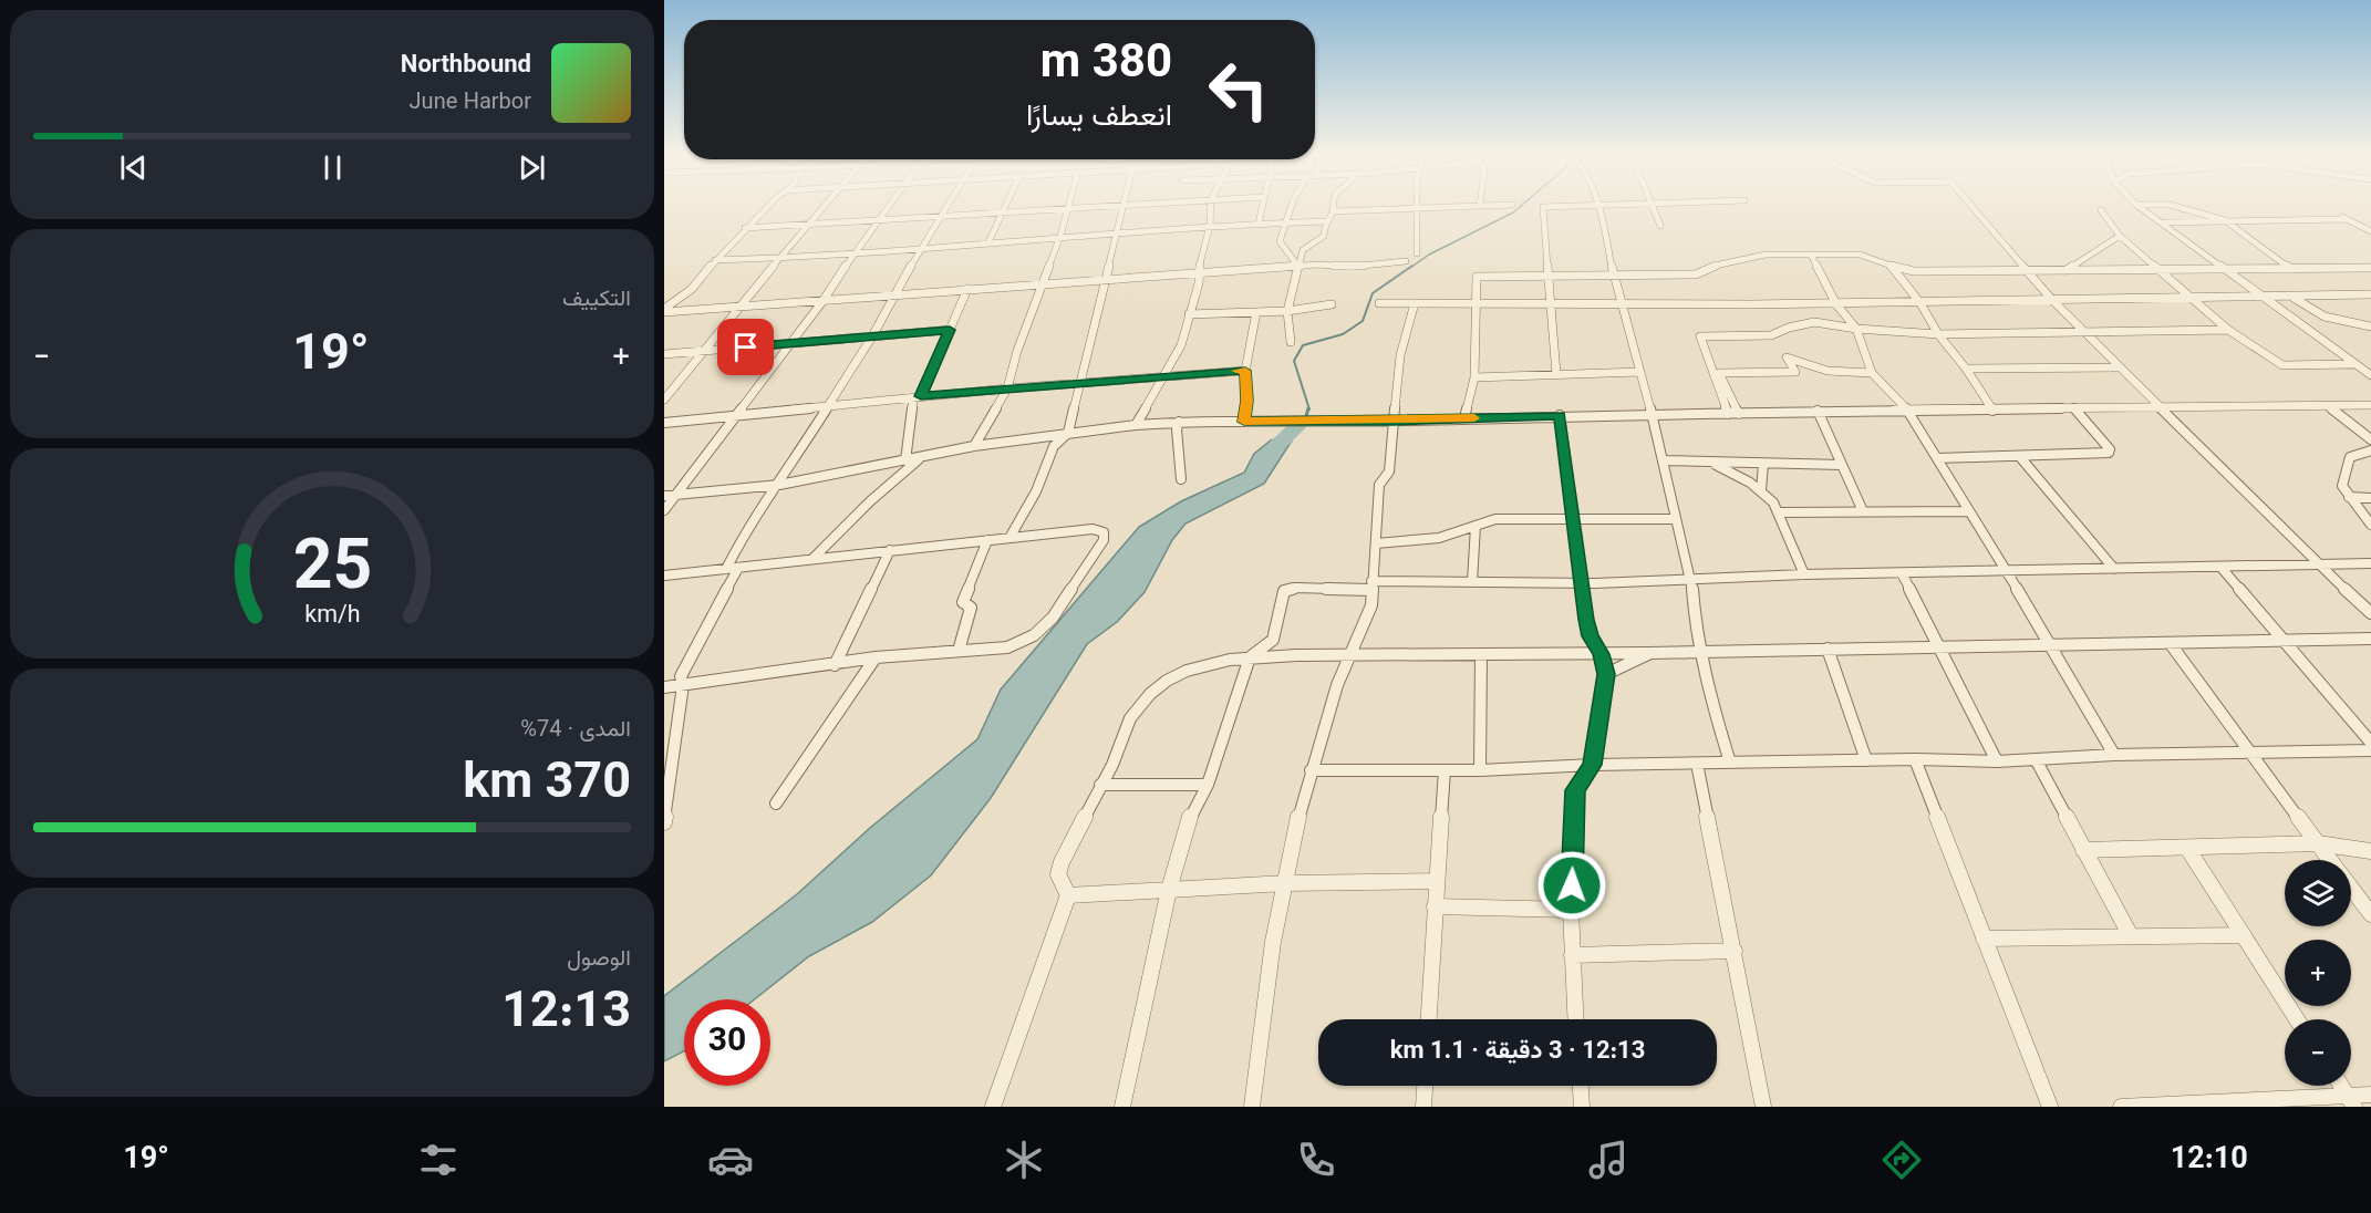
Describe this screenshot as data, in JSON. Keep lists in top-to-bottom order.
{
  "page": {
    "turn": ["380 m", "انعطف يسارًا"],
    "song": ["Northbound", "June Harbor"],
    "tile": [
      "التكييف",
      ["المدى · 74%", "370 km"],
      ["الوصول", "12:13"]
    ],
    "heat": ["−", "19°", "+"],
    "map_buttons": ["+", "−"],
    "limit": "30",
    "trip": "12:13 · 3 دقيقة · 1.1 km",
    "tabs": ["12:10", "19°"],
    "gauge": ["25", "km/h"]
  }
}
